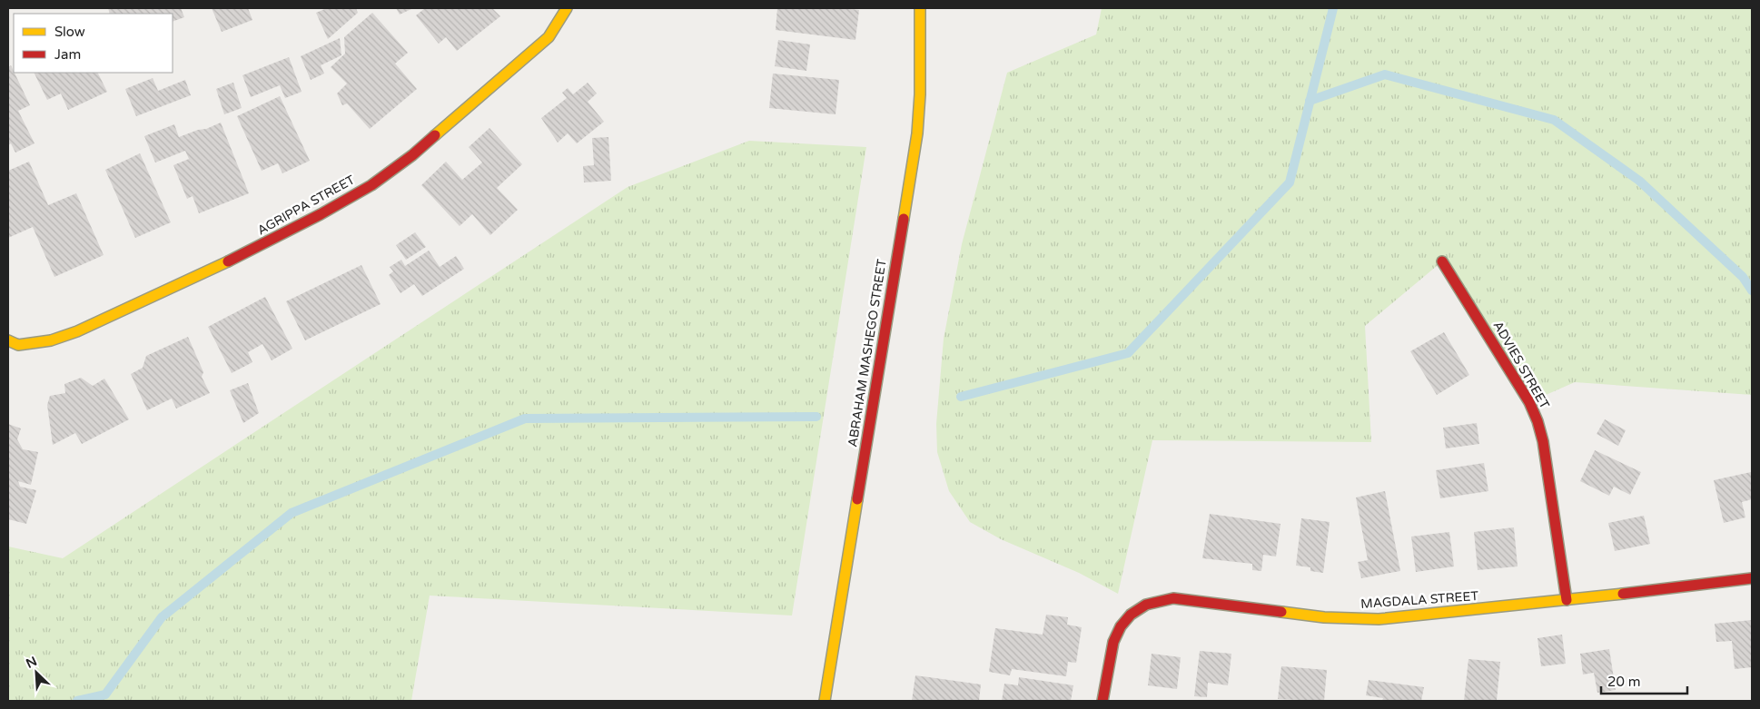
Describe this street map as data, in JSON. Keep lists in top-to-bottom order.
{
  "streets": {
    "street": [
      "AGRIPPA STREET",
      "ABRAHAM MASHEGO STREET",
      "ADVIES STREET",
      "MAGDALA STREET"
    ]
  },
  "crossings": [
    ["ADVIES STREET", "MAGDALA STREET"]
  ],
  "legend": ["Slow", "Jam"],
  "scale_bar": "20 m",
  "north": "top left"
}
